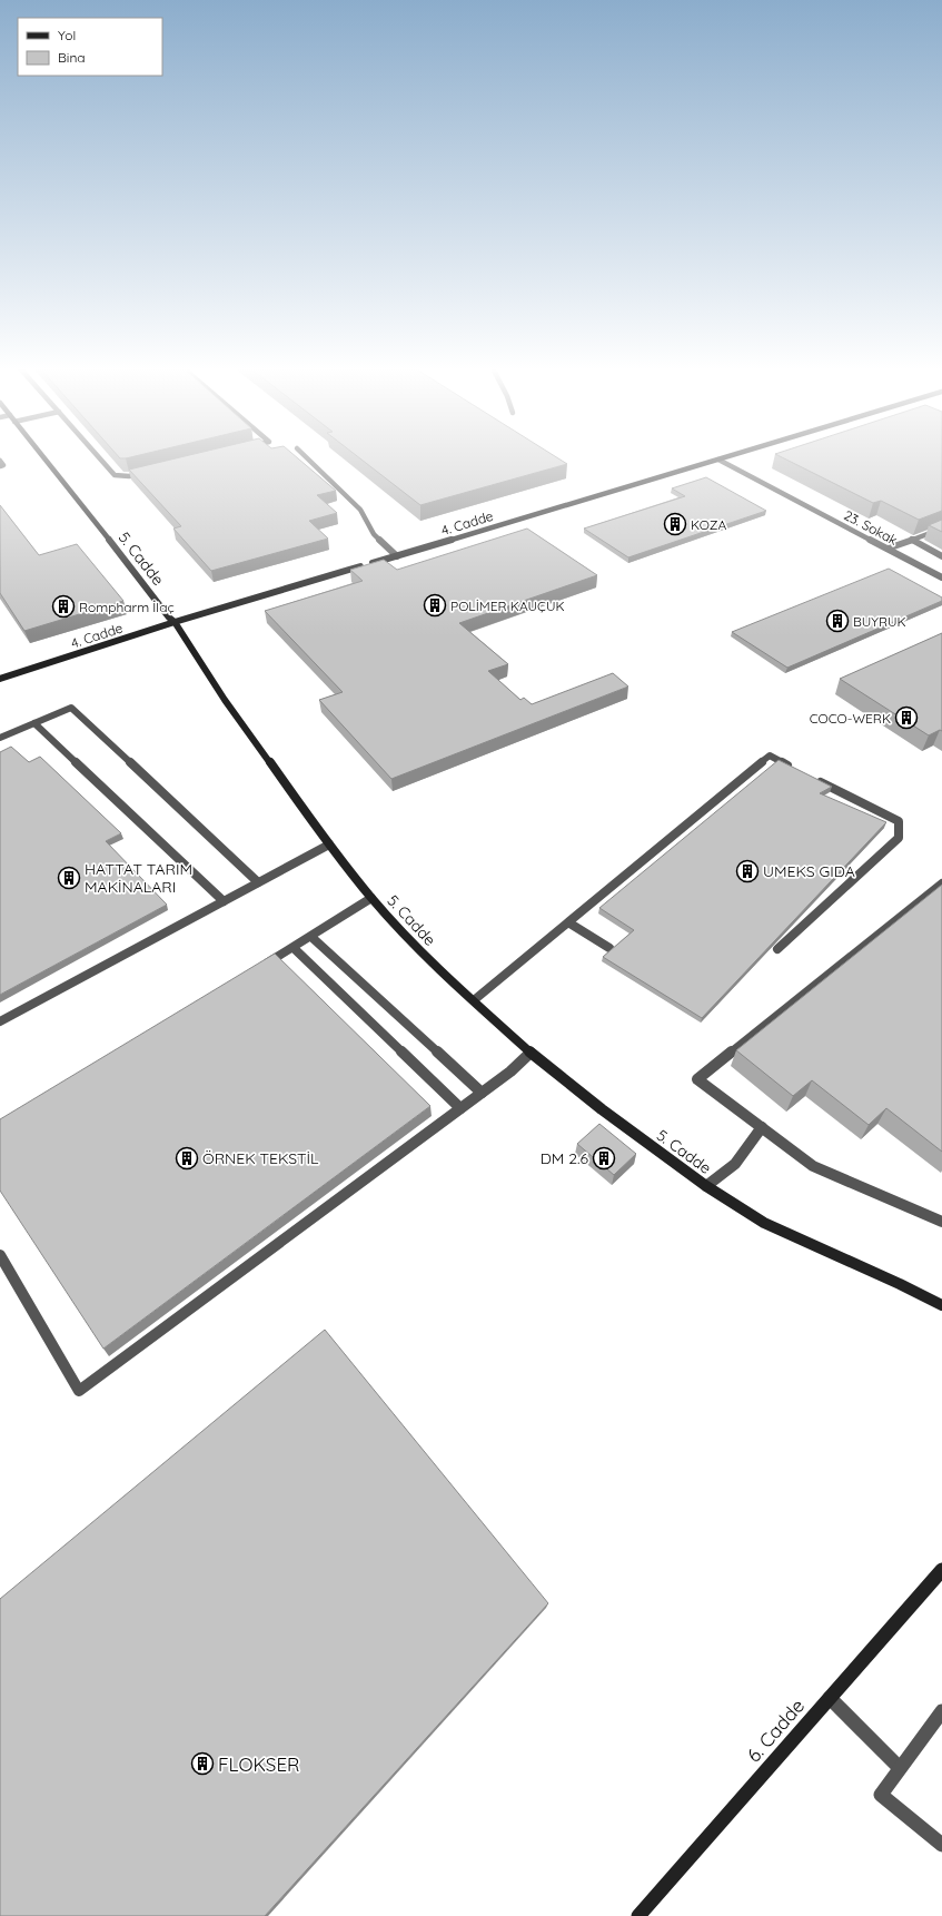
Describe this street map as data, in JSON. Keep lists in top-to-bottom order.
{
  "streets": {
    "street": [
      "4. Cadde",
      "23. Sokak",
      "5. Cadde",
      "6. Cadde"
    ]
  },
  "crossings": [
    ["4. Cadde", "23. Sokak"],
    ["4. Cadde", "5. Cadde"]
  ],
  "places": {
    "building": [
      "KOZA",
      "POLİMER KAUÇUK",
      "Rompharm İlaç",
      "BUYRUK",
      "COCO-WERK",
      "UMEKS GIDA",
      "HATTAT TARIM MAKİNALARI",
      "ÖRNEK TEKSTİL",
      "DM 2.6",
      "FLOKSER"
    ]
  },
  "legend": ["Yol", "Bina"]
}
